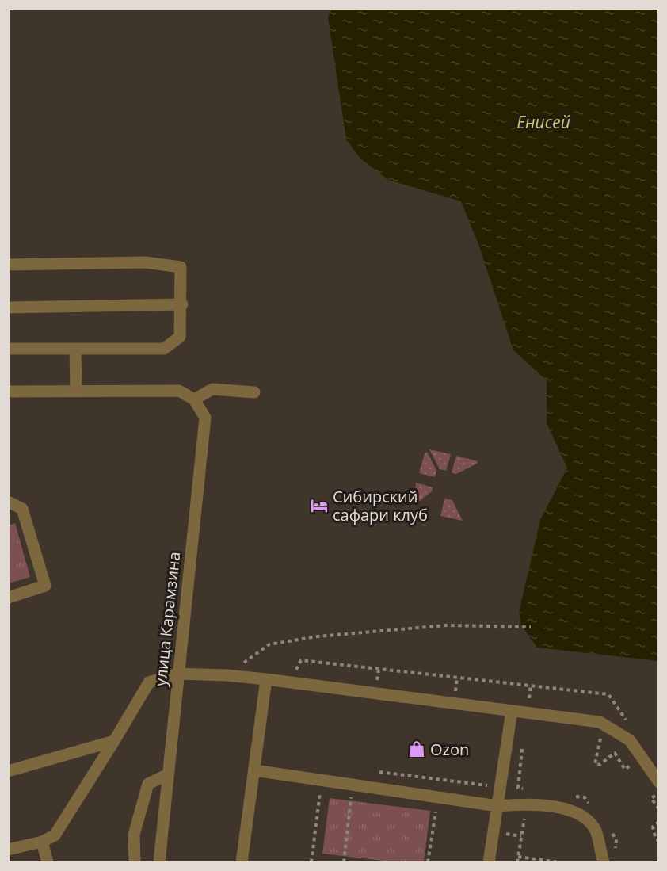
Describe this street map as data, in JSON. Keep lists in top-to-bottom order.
{
  "streets": {
    "street": ["улица Карамзина"]
  },
  "water": ["Енисей"],
  "places": {
    "hotel": ["Сибирский сафари клуб"],
    "shop": ["Ozon"]
  }
}
